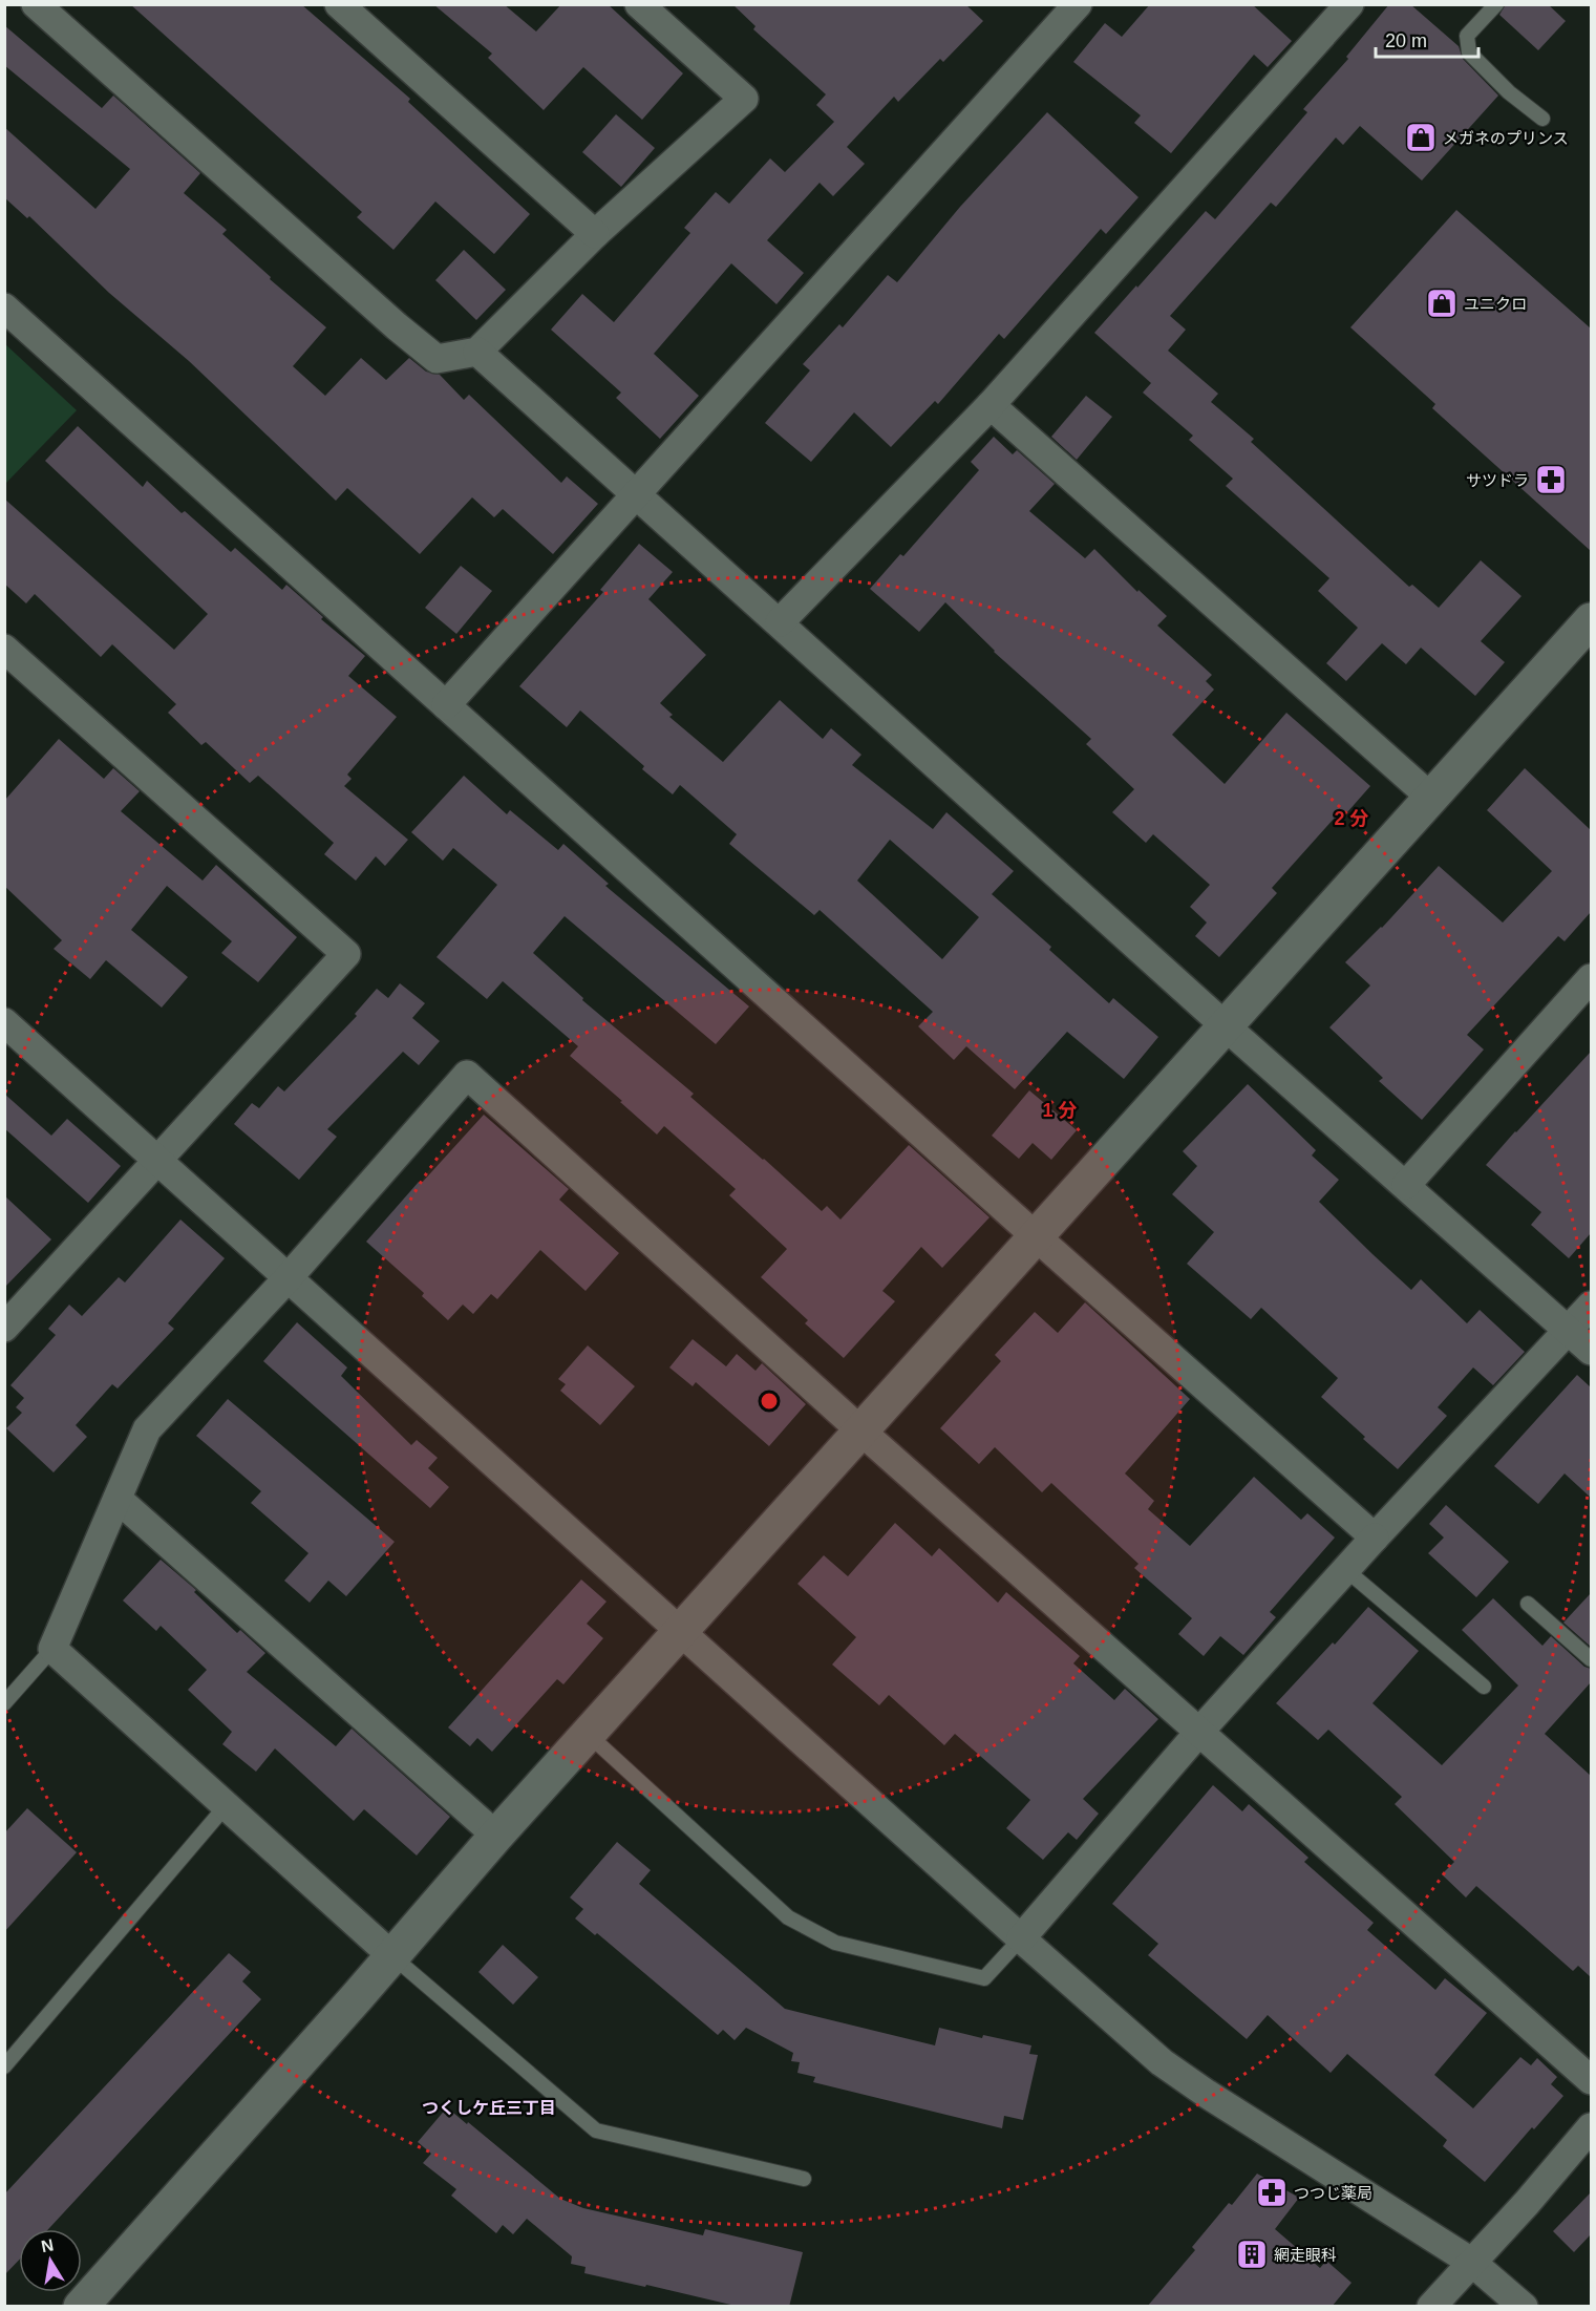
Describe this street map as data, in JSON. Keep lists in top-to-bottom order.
{
  "districts": ["つくしケ丘三丁目"],
  "places": {
    "shop": ["メガネのプリンス", "ユニクロ"],
    "pharmacy": ["サツドラ", "つつじ薬局"],
    "building": ["網走眼科"]
  },
  "scale_bar": "20 m",
  "north": "top",
  "rings": ["2 分", "1 分"]
}
